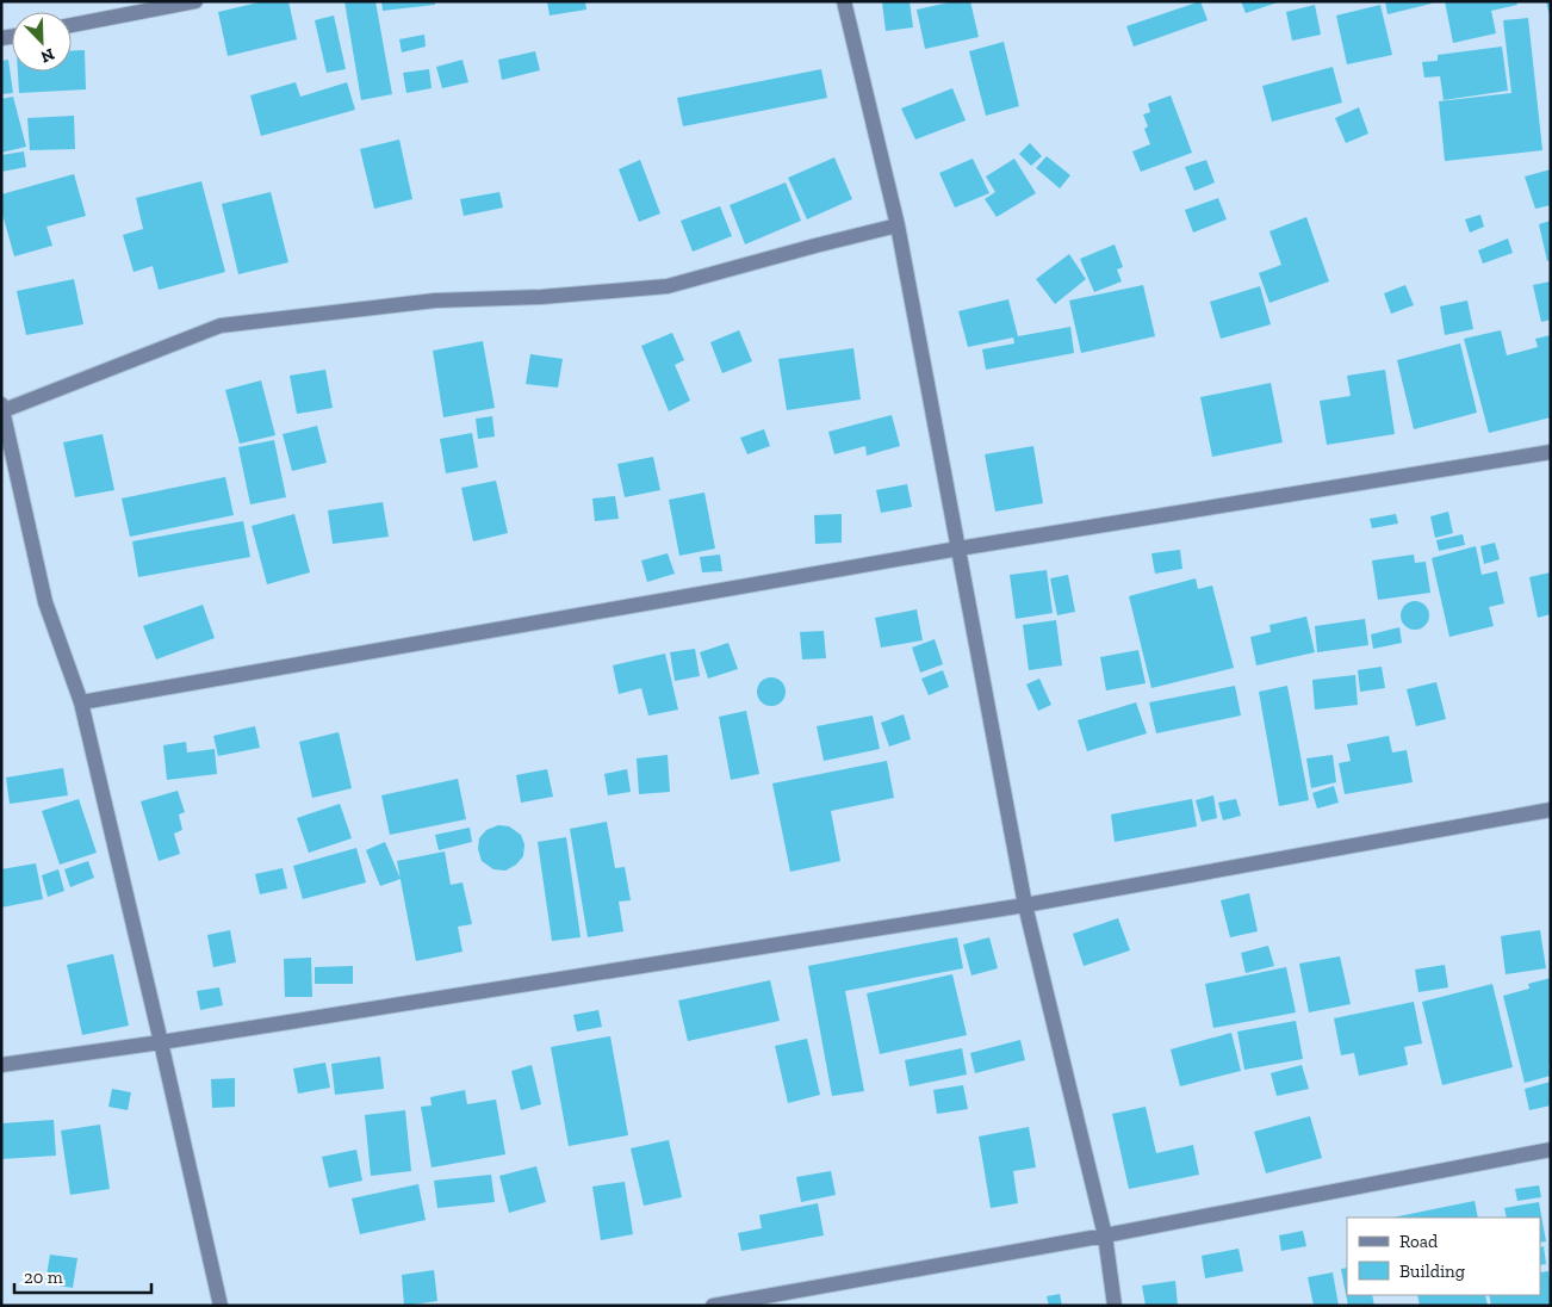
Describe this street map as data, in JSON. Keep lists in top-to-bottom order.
{
  "legend": ["Road", "Building"],
  "scale_bar": "20 m",
  "north": "bottom right"
}
